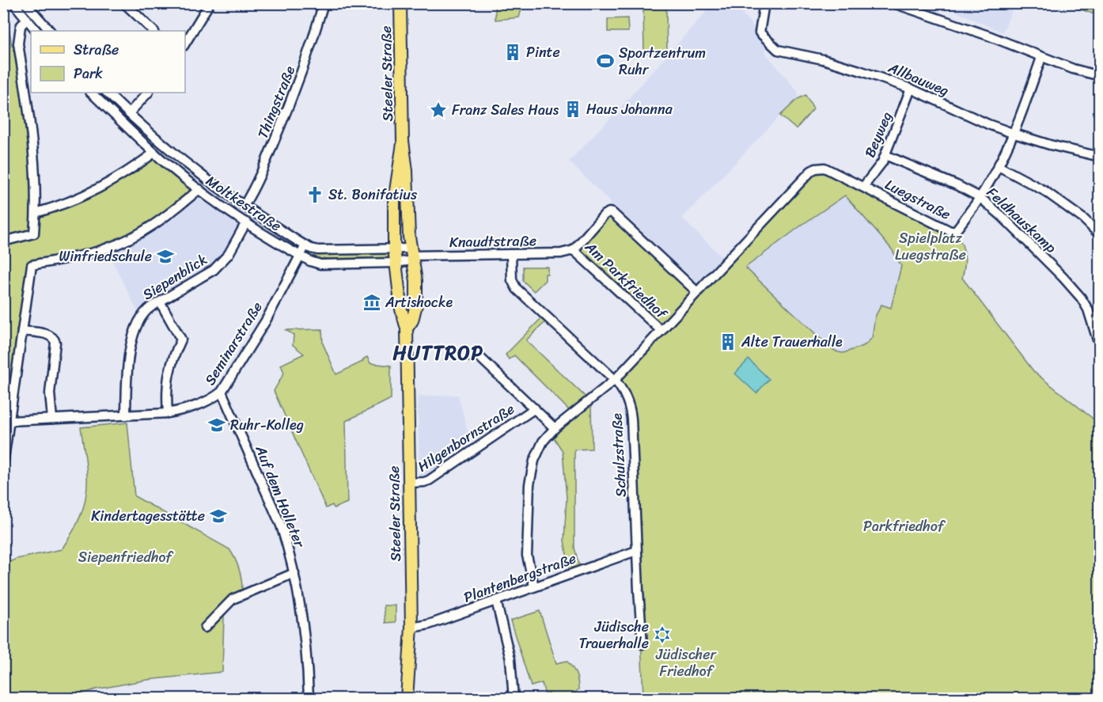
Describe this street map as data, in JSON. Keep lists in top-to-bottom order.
{
  "streets": {
    "main road": ["Steeler Straße"],
    "street": [
      "Allbauweg",
      "Thingstraße",
      "Beyweg",
      "Luegstraße",
      "Moltkestraße",
      "Feldhauskamp",
      "Knaudtstraße",
      "Siepenblick",
      "Am Parkfriedhof",
      "Seminarstraße",
      "Hilgenbornstraße",
      "Schulzstraße",
      "Auf dem Holleter",
      "Plantenbergstraße"
    ]
  },
  "crossings": [
    ["Steeler Straße", "Moltkestraße"],
    ["Steeler Straße", "Knaudtstraße"],
    ["Steeler Straße", "Hilgenbornstraße"],
    ["Steeler Straße", "Plantenbergstraße"],
    ["Allbauweg", "Beyweg"],
    ["Allbauweg", "Luegstraße"],
    ["Thingstraße", "Moltkestraße"],
    ["Beyweg", "Luegstraße"],
    ["Beyweg", "Feldhauskamp"],
    ["Luegstraße", "Feldhauskamp"],
    ["Luegstraße", "Am Parkfriedhof"],
    ["Moltkestraße", "Knaudtstraße"],
    ["Moltkestraße", "Siepenblick"],
    ["Moltkestraße", "Seminarstraße"],
    ["Knaudtstraße", "Am Parkfriedhof"],
    ["Knaudtstraße", "Schulzstraße"],
    ["Siepenblick", "Seminarstraße"],
    ["Am Parkfriedhof", "Hilgenbornstraße"],
    ["Am Parkfriedhof", "Schulzstraße"],
    ["Am Parkfriedhof", "Plantenbergstraße"],
    ["Seminarstraße", "Auf dem Holleter"],
    ["Schulzstraße", "Plantenbergstraße"]
  ],
  "districts": ["HUTTROP"],
  "parks": [
    "Spielplatz Luegstraße",
    "Parkfriedhof",
    "Siepenfriedhof",
    "Jüdischer Friedhof"
  ],
  "places": {
    "building": ["Pinte", "Haus Johanna", "Alte Trauerhalle"],
    "sports": ["Sportzentrum Ruhr"],
    "place": ["Franz Sales Haus"],
    "church": ["St. Bonifatius"],
    "school or university": ["Winfriedschule", "Ruhr-Kolleg", "Kindertagesstätte"],
    "museum": ["Artishocke"],
    "synagogue": ["Jüdische Trauerhalle"]
  },
  "legend": ["Straße", "Park"]
}
